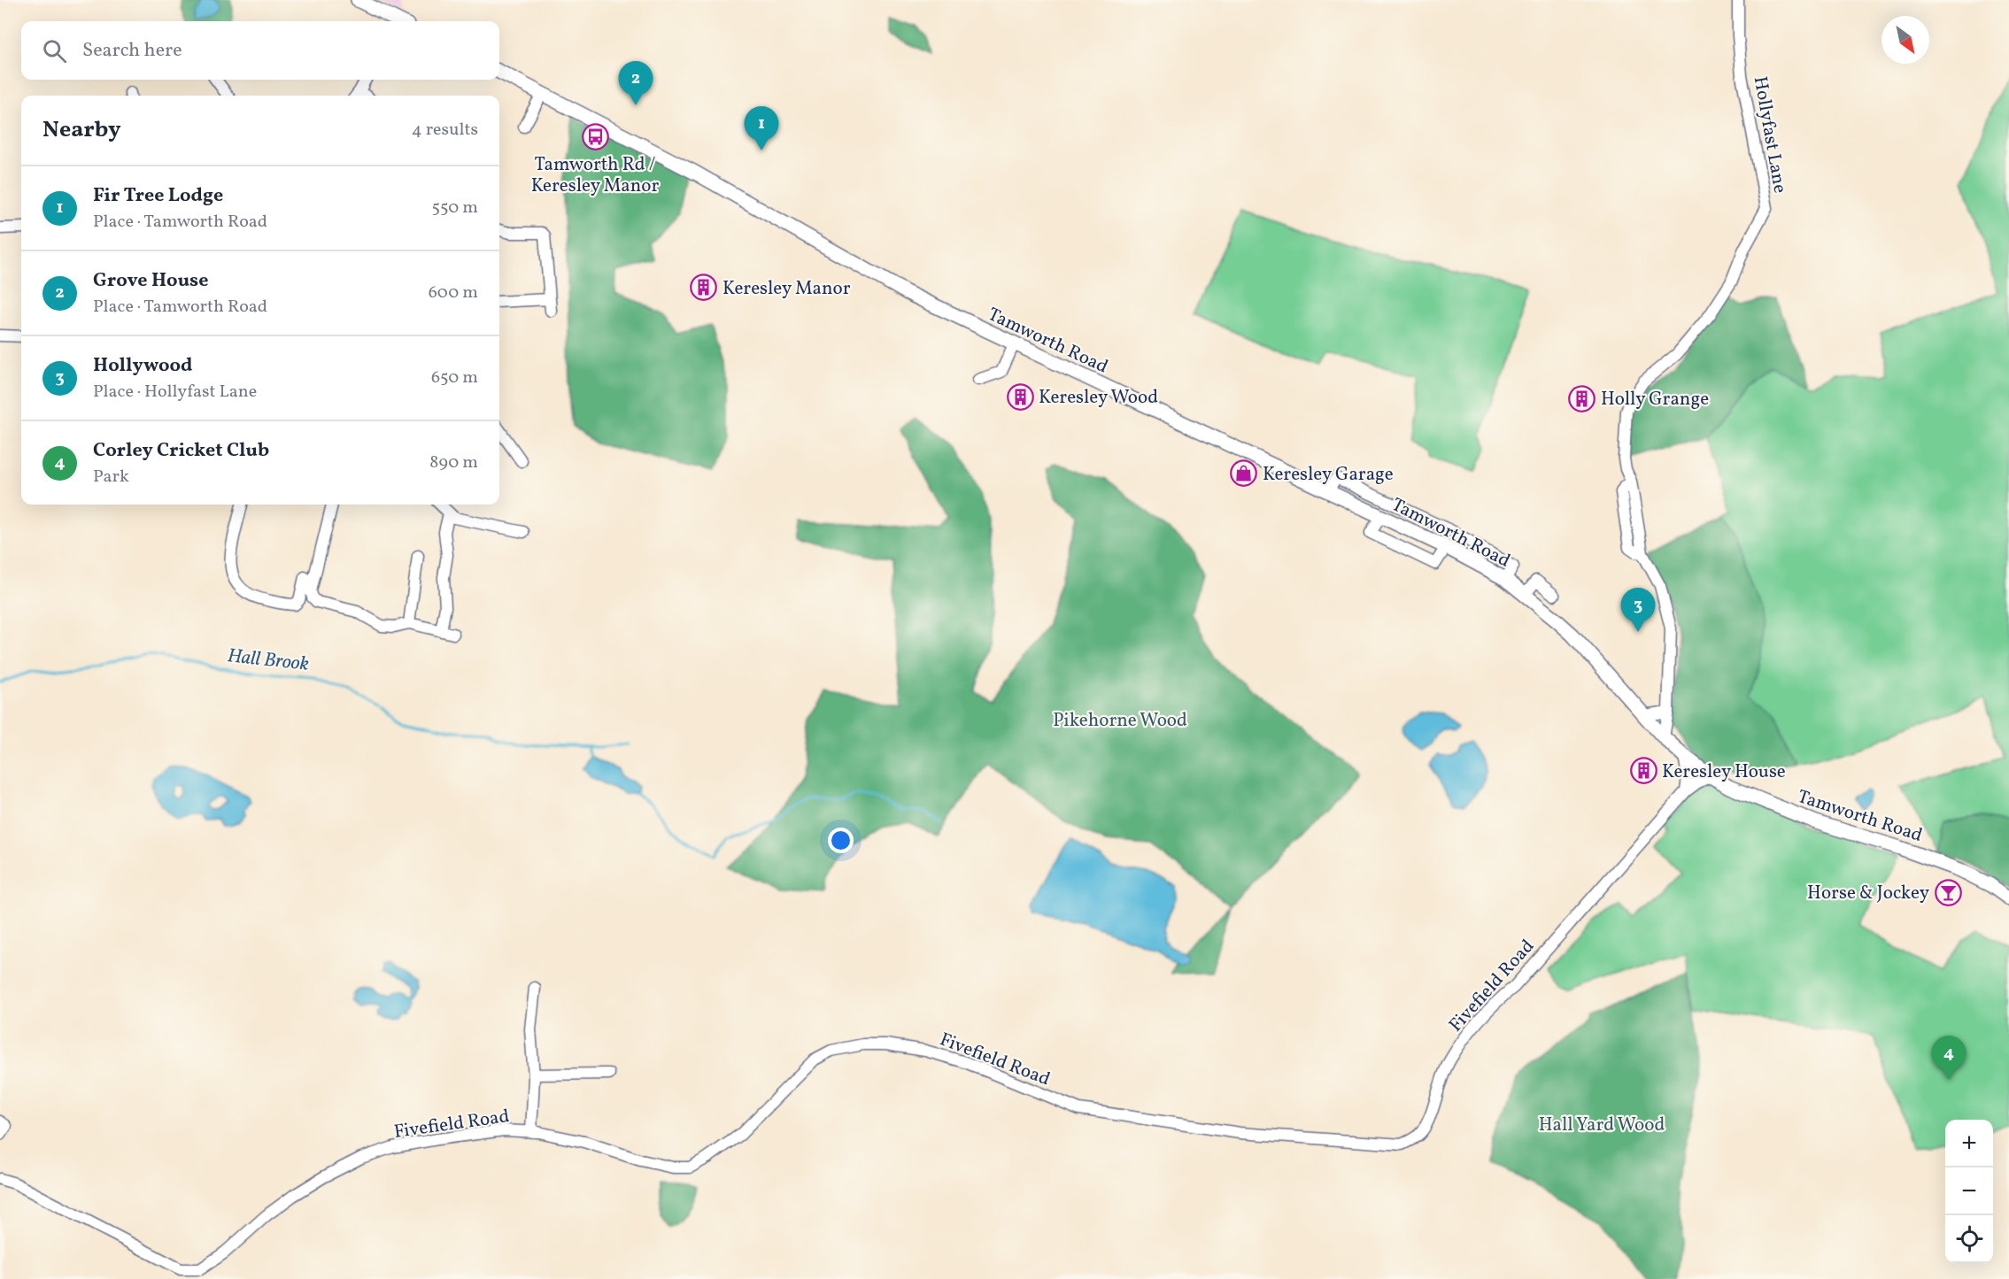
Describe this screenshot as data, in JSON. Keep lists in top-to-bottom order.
{
  "streets": {
    "main road": ["Tamworth Road"],
    "street": ["Hollyfast Lane", "Fivefield Road"]
  },
  "crossings": [
    ["Hollyfast Lane", "Tamworth Road"],
    ["Tamworth Road", "Fivefield Road"]
  ],
  "water": ["Hall Brook"],
  "parks": ["Pikehorne Wood", "Hall Yard Wood"],
  "places": {
    "bus stop": ["Tamworth Rd / Keresley Manor"],
    "building": [
      "Keresley Manor",
      "Keresley Wood",
      "Holly Grange",
      "Keresley House"
    ],
    "shop": ["Keresley Garage"],
    "bar": ["Horse & Jockey"]
  },
  "north": "bottom right",
  "page": {
    "search": "Search here",
    "pins": [
      "2",
      "1",
      "3",
      "4"
    ],
    "heading": ["Nearby", "4 results"],
    "list": [
      {
        "mark": "1",
        "name": "Fir Tree Lodge",
        "note": "Place · Tamworth Road",
        "value": "550 m"
      },
      {
        "mark": "2",
        "name": "Grove House",
        "note": "Place · Tamworth Road",
        "value": "600 m"
      },
      {
        "mark": "3",
        "name": "Hollywood",
        "note": "Place · Hollyfast Lane",
        "value": "650 m"
      },
      {
        "mark": "4",
        "name": "Corley Cricket Club",
        "note": "Park",
        "value": "890 m"
      }
    ],
    "map_buttons": ["+", "−"]
  }
}
